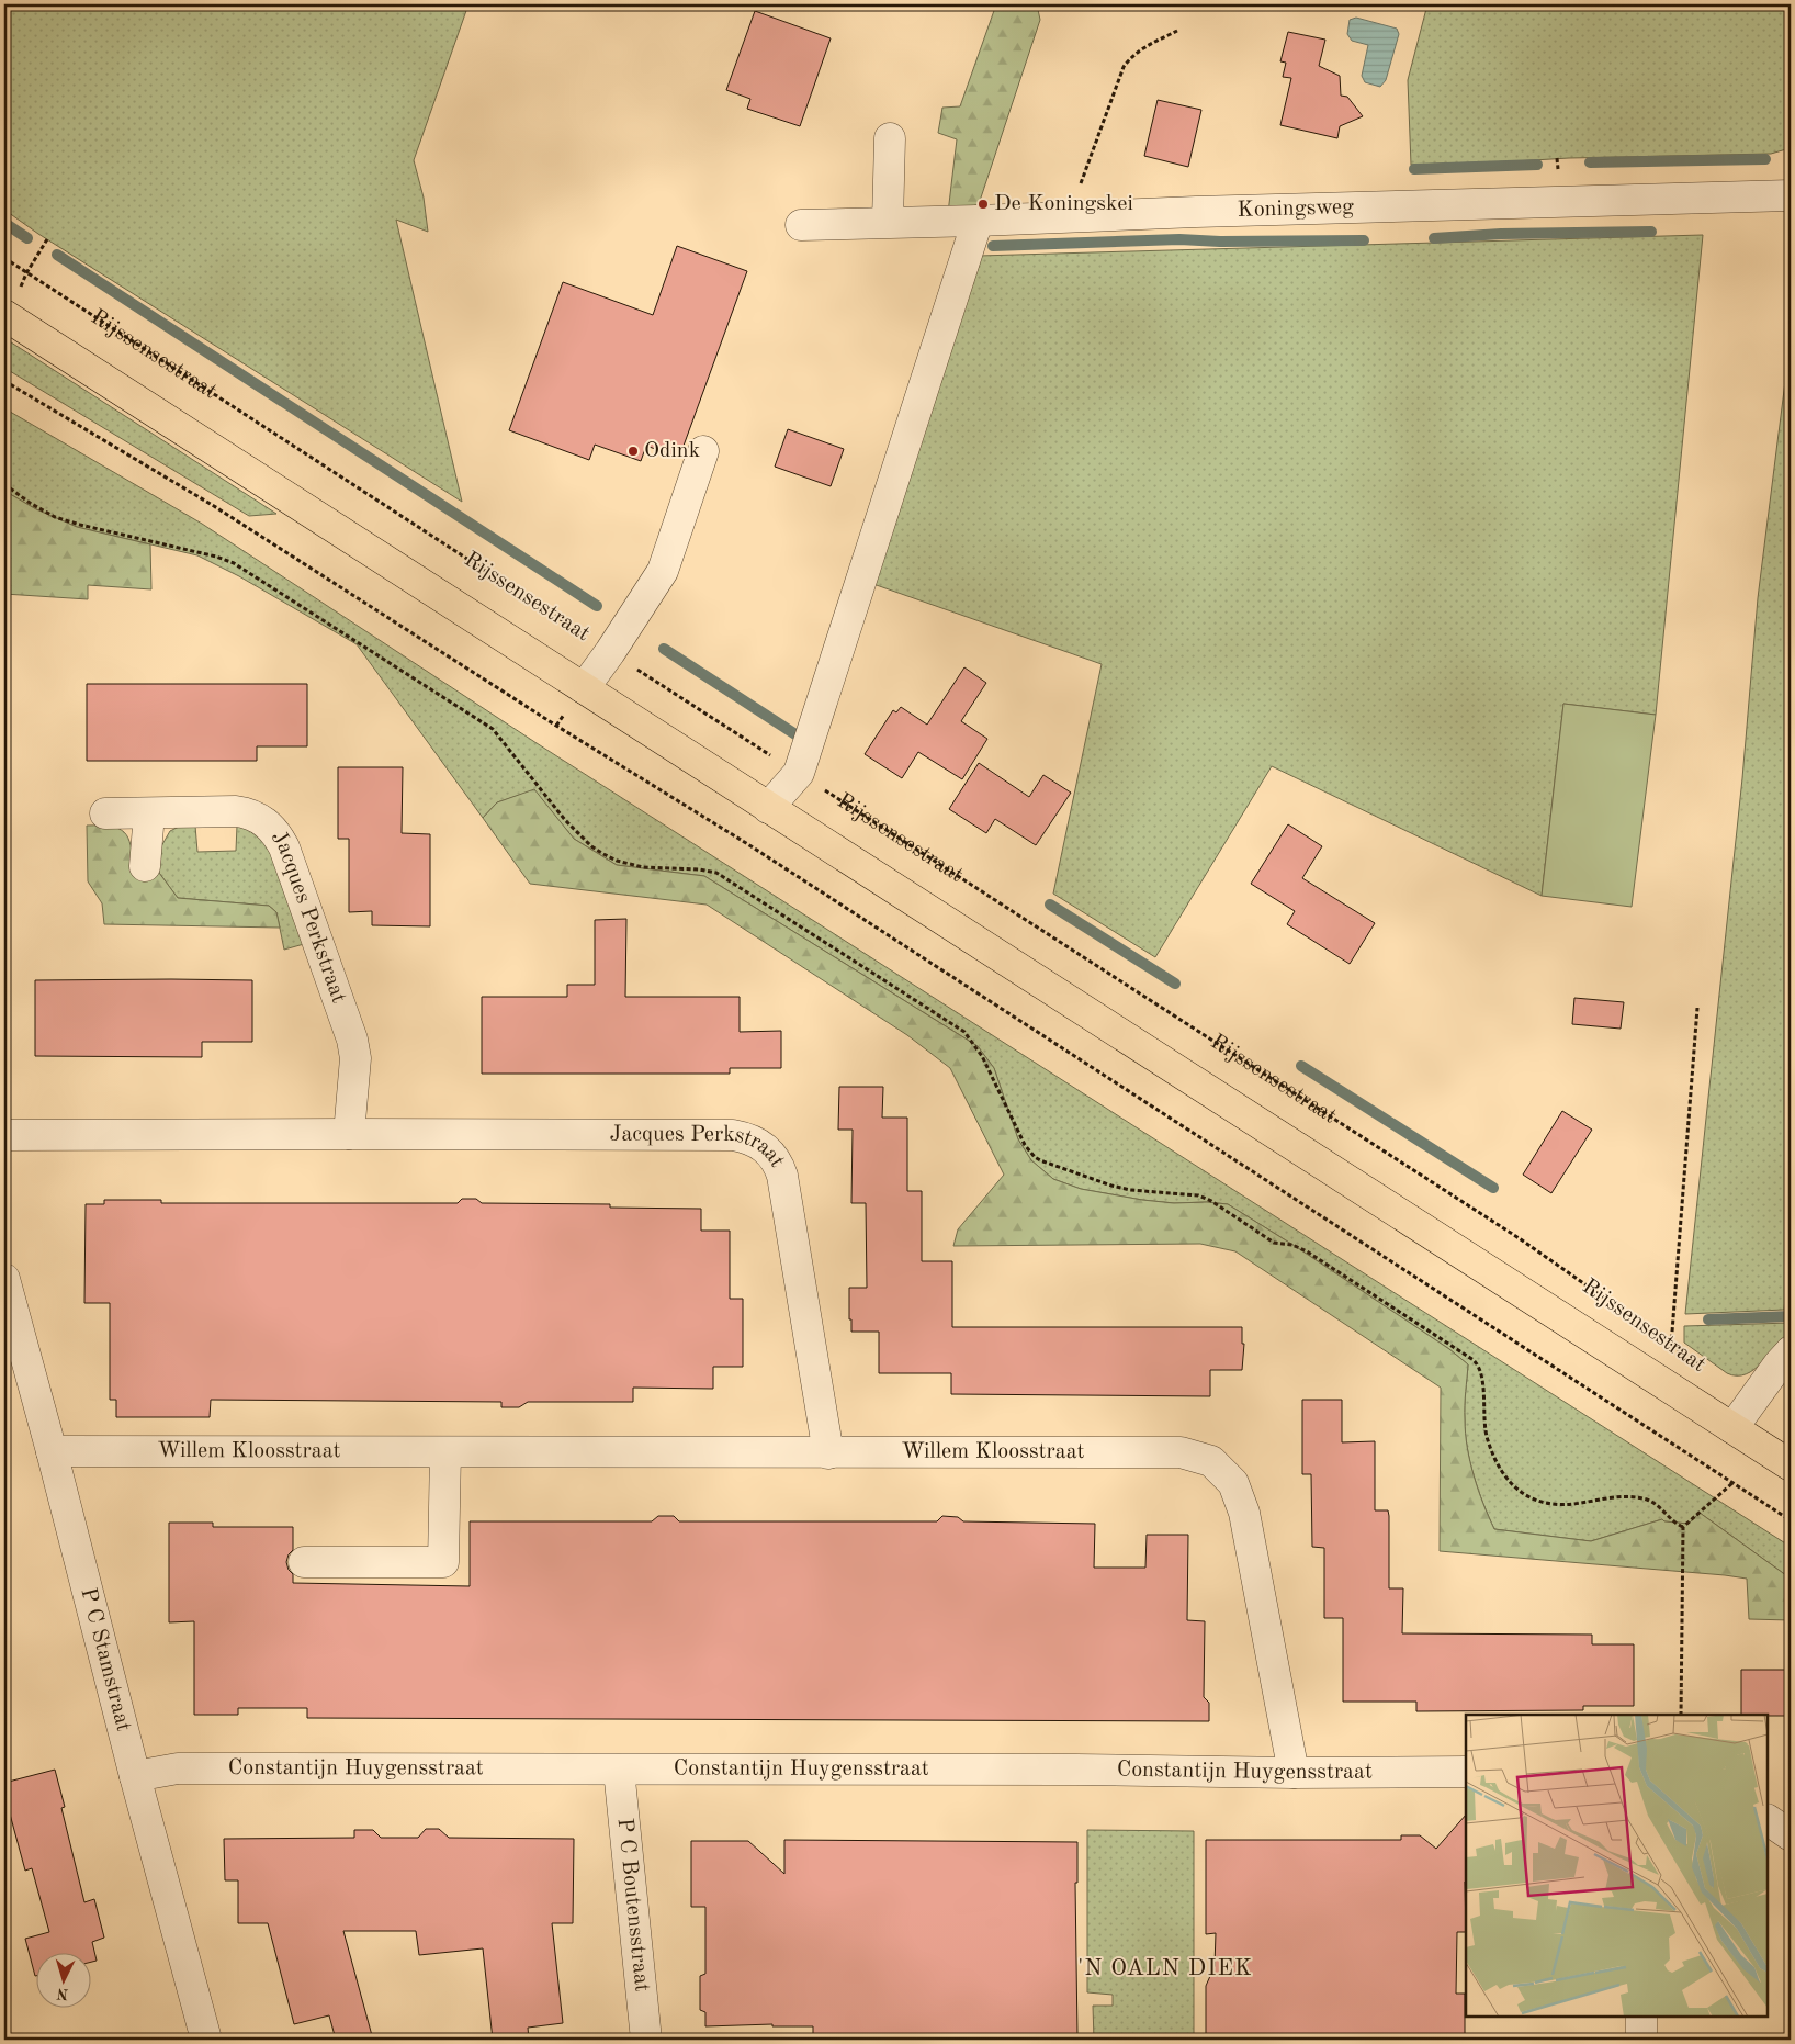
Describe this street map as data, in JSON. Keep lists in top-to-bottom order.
{
  "streets": {
    "main road": ["Rijssensestraat"],
    "street": [
      "Koningsweg",
      "Jacques Perkstraat",
      "Willem Kloosstraat",
      "P C Stamstraat",
      "Constantijn Huygensstraat",
      "P C Boutensstraat"
    ]
  },
  "crossings": [
    ["Jacques Perkstraat", "Willem Kloosstraat"],
    ["Willem Kloosstraat", "P C Stamstraat"],
    ["Willem Kloosstraat", "Constantijn Huygensstraat"],
    ["P C Stamstraat", "Constantijn Huygensstraat"],
    ["Constantijn Huygensstraat", "P C Boutensstraat"]
  ],
  "districts": ["'N OALN DIEK"],
  "places": ["De Koningskei", "Odink"],
  "north": "bottom"
}
